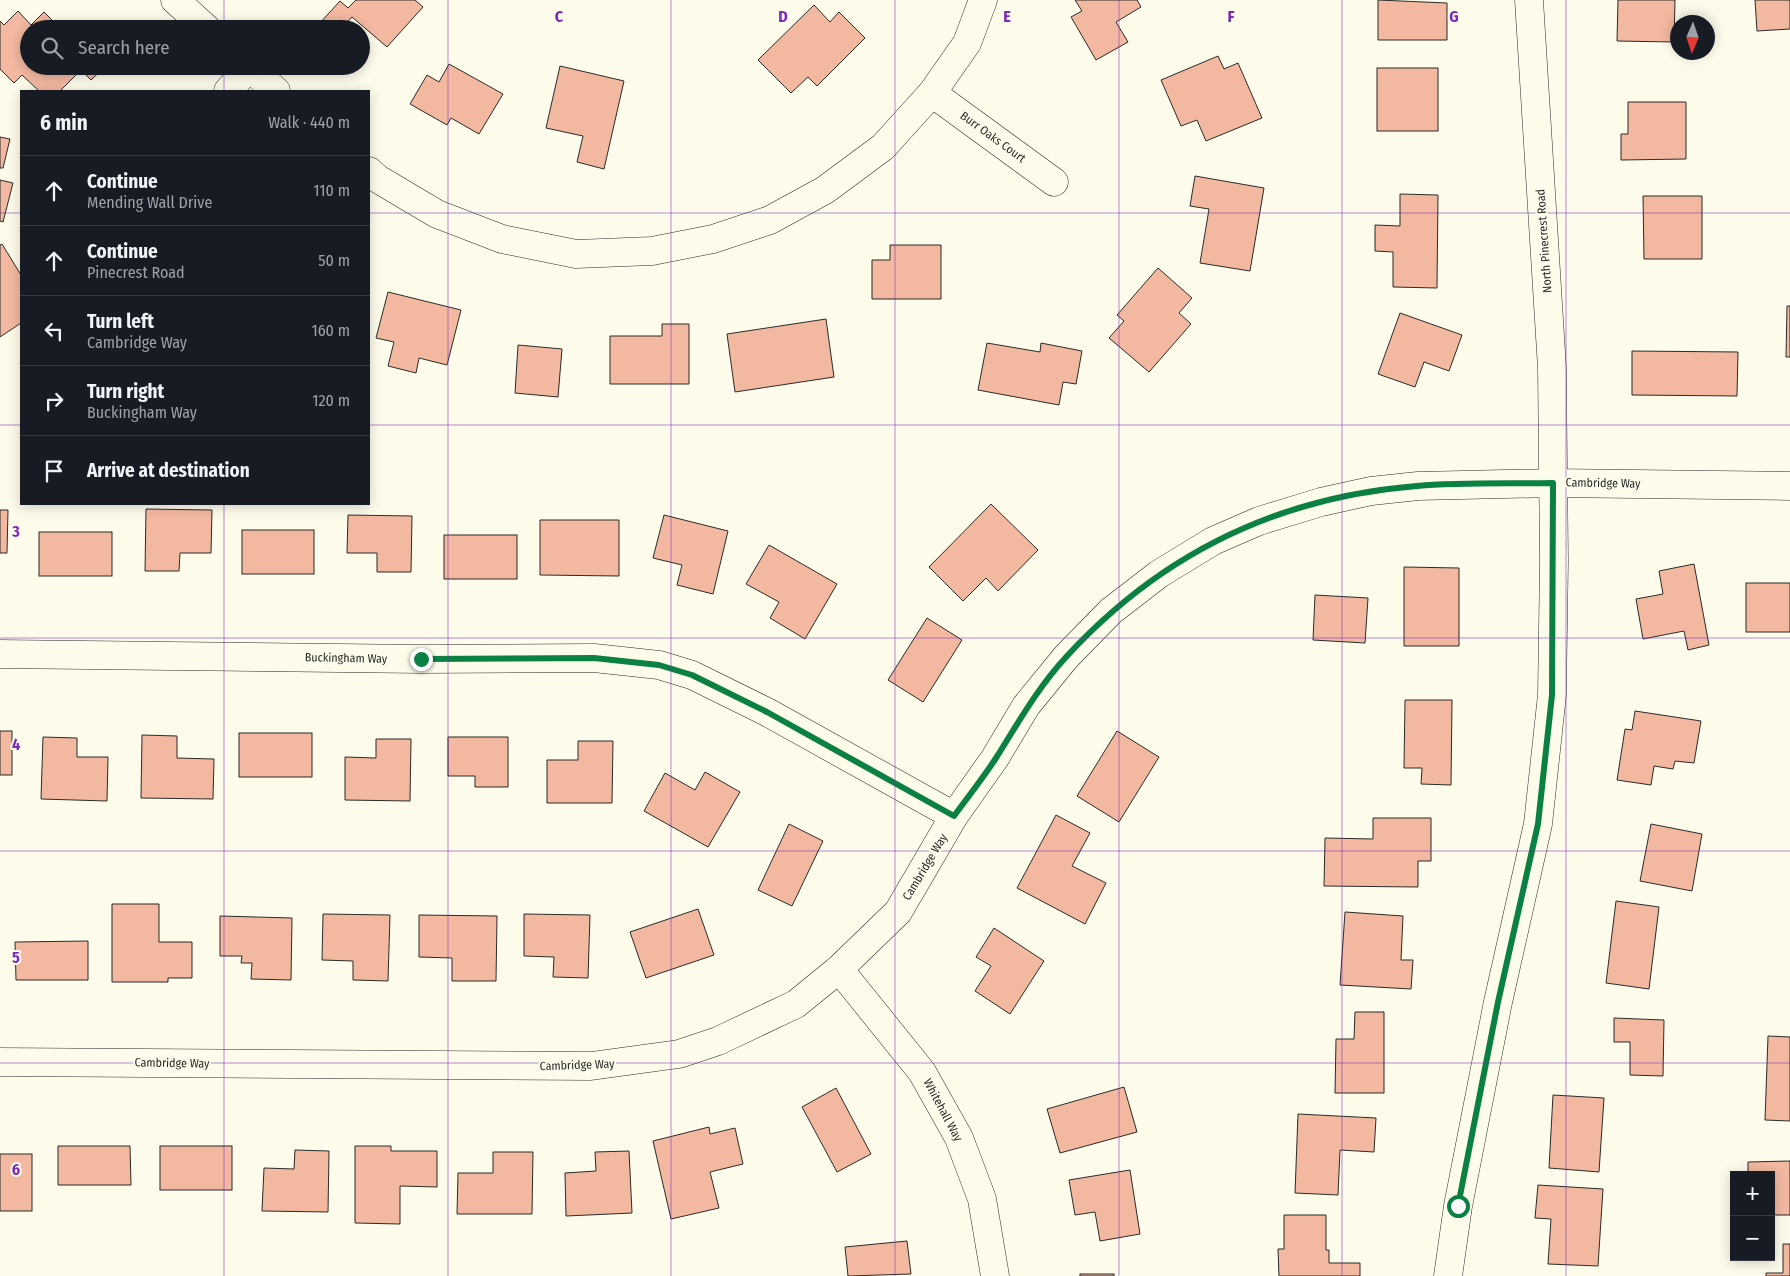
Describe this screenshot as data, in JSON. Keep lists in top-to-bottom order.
{
  "streets": {
    "street": [
      "Burr Oaks Court",
      "North Pinecrest Road",
      "Cambridge Way",
      "Buckingham Way",
      "Whitehall Way"
    ]
  },
  "crossings": [
    ["North Pinecrest Road", "Cambridge Way"],
    ["Cambridge Way", "Buckingham Way"],
    ["Cambridge Way", "Whitehall Way"]
  ],
  "north": "bottom",
  "page": {
    "search": "Search here",
    "heading": ["6 min", "Walk · 440 m"],
    "list": [
      ["Continue", "Mending Wall Drive", "110 m"],
      ["Continue", "Pinecrest Road", "50 m"],
      ["Turn left", "Cambridge Way", "160 m"],
      ["Turn right", "Buckingham Way", "120 m"],
      "Arrive at destination"
    ],
    "map_buttons": ["+", "−"]
  },
  "grid": {
    "columns": [
      "C",
      "D",
      "E",
      "F",
      "G"
    ],
    "rows": [
      "3",
      "4",
      "5",
      "6"
    ]
  }
}
